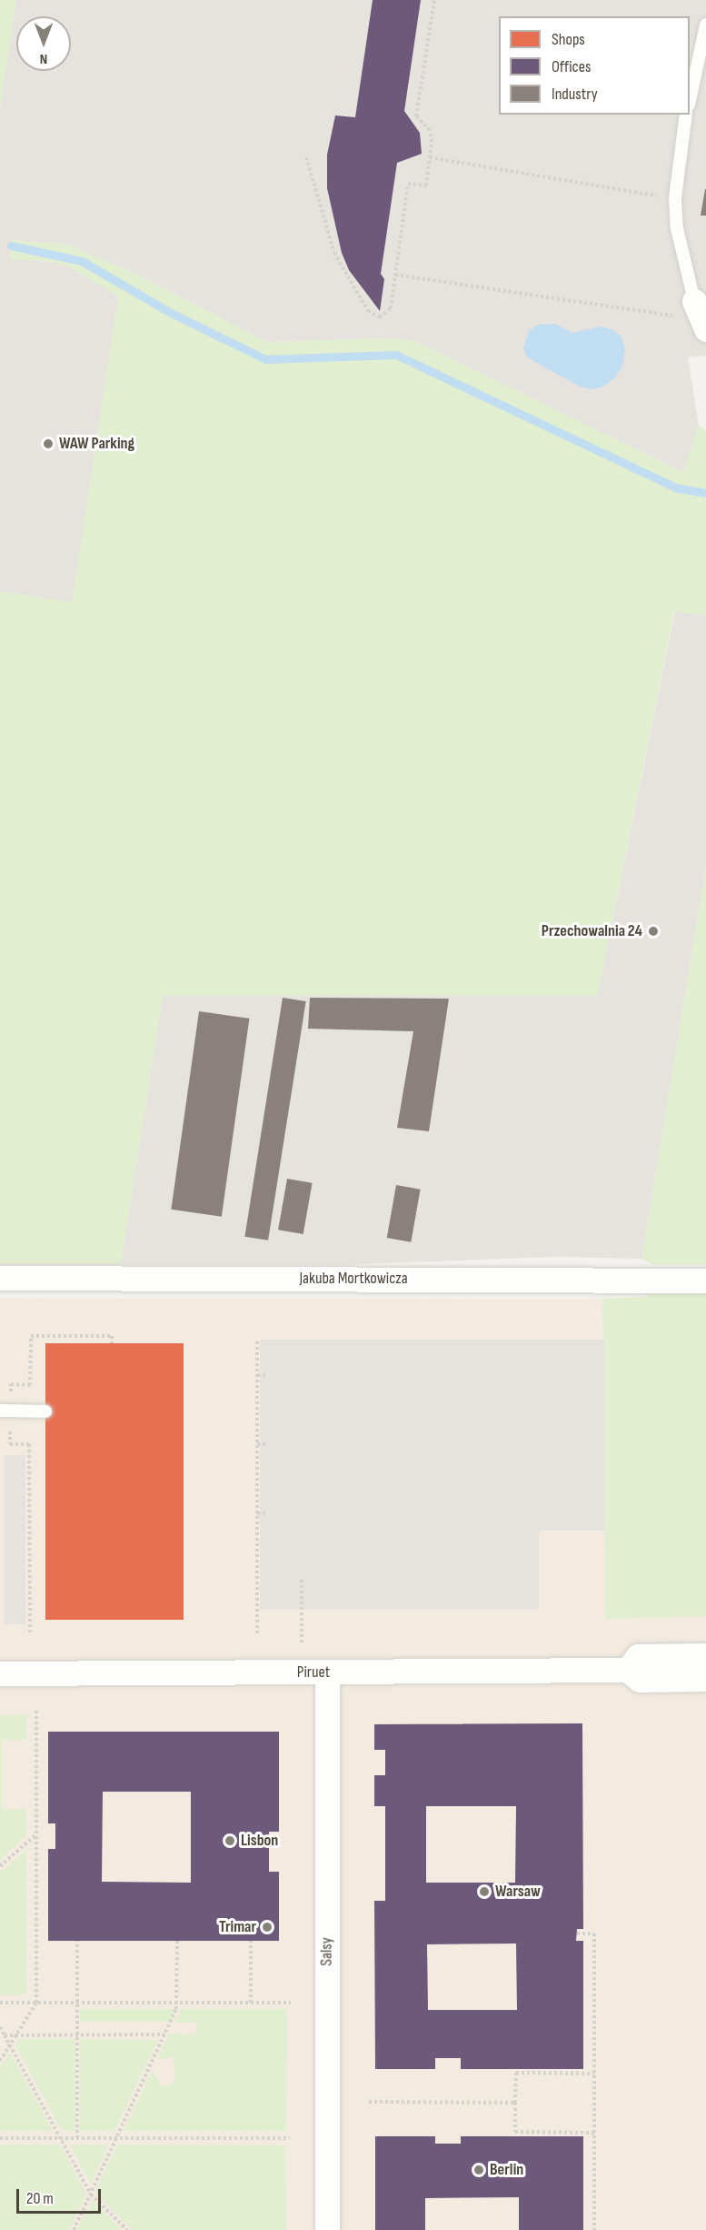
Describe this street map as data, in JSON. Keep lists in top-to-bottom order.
{
  "streets": {
    "street": ["Jakuba Mortkowicza", "Piruet", "Salsy"]
  },
  "crossings": [
    ["Piruet", "Salsy"]
  ],
  "places": [
    "WAW Parking",
    "Przechowalnia 24",
    "Lisbon",
    "Warsaw",
    "Trimar",
    "Berlin"
  ],
  "legend": ["Shops", "Offices", "Industry"],
  "scale_bar": "20 m",
  "north": "bottom"
}
